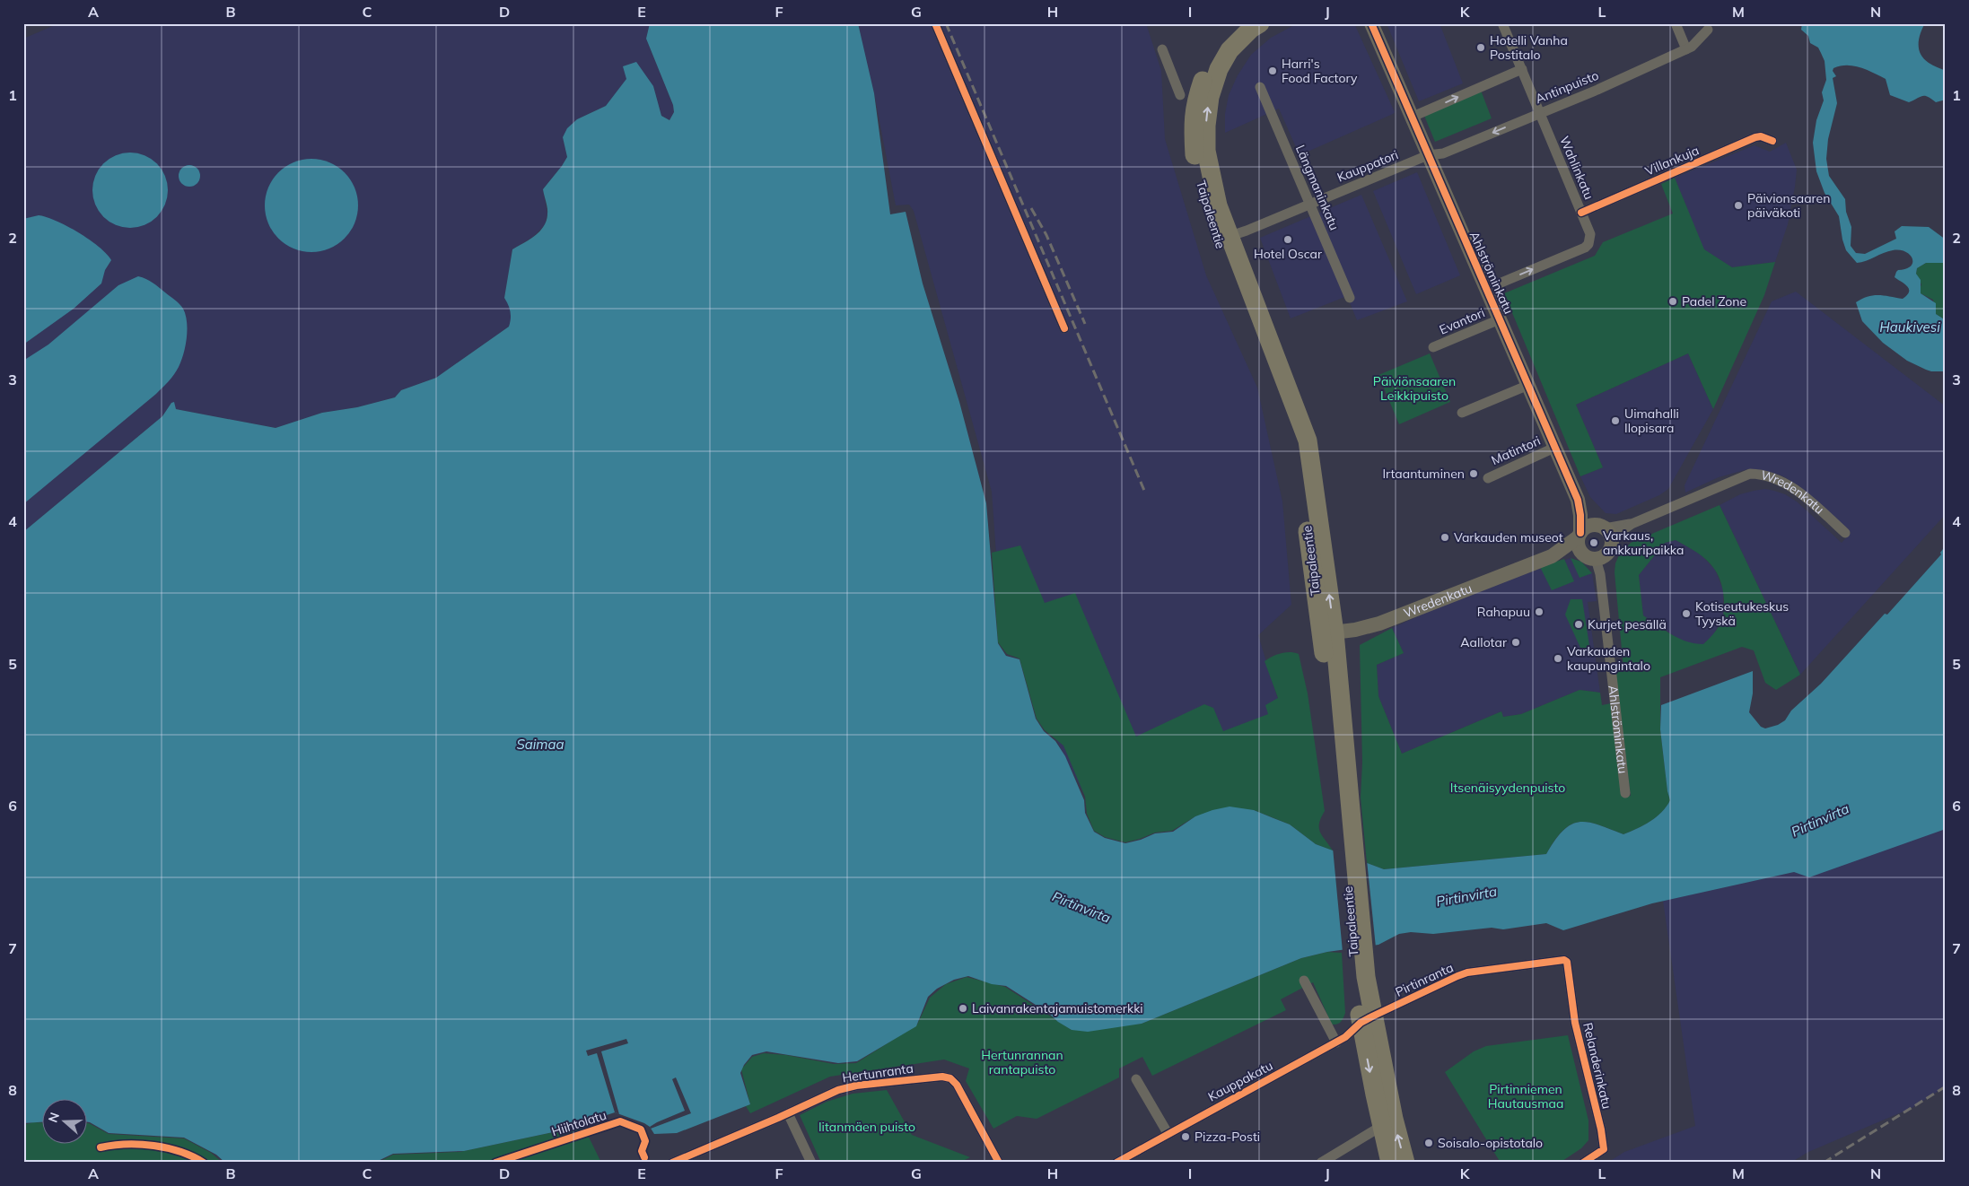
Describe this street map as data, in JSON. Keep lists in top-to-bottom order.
{
  "streets": {
    "highway": ["Taipaleentie"],
    "street": [
      "Antinpuisto",
      "Villankuja",
      "Kauppatori",
      "Wahlinkatu",
      "Längmaninkatu",
      "Ahlströminkatu",
      "Evantori",
      "Matintori",
      "Wredenkatu",
      "Pirtinranta",
      "Relanderinkatu",
      "Hertunranta",
      "Kauppakatu"
    ],
    "cycle path": ["Hiihtolatu"]
  },
  "crossings": [
    ["Antinpuisto", "Kauppatori"],
    ["Antinpuisto", "Wahlinkatu"],
    ["Antinpuisto", "Ahlströminkatu"],
    ["Villankuja", "Wahlinkatu"],
    ["Kauppatori", "Längmaninkatu"],
    ["Kauppatori", "Taipaleentie"],
    ["Kauppatori", "Ahlströminkatu"],
    ["Wahlinkatu", "Ahlströminkatu"],
    ["Taipaleentie", "Wredenkatu"],
    ["Taipaleentie", "Pirtinranta"],
    ["Taipaleentie", "Kauppakatu"],
    ["Ahlströminkatu", "Evantori"],
    ["Ahlströminkatu", "Matintori"],
    ["Ahlströminkatu", "Wredenkatu"],
    ["Pirtinranta", "Relanderinkatu"],
    ["Pirtinranta", "Kauppakatu"]
  ],
  "water": ["Haukivesi", "Saimaa", "Pirtinvirta"],
  "parks": [
    "Päiviönsaaren Leikkipuisto",
    "Itsenäisyydenpuisto",
    "Hertunrannan rantapuisto",
    "Pirtinniemen Hautausmaa",
    "Iitanmäen puisto"
  ],
  "places": [
    "Hotelli Vanha Postitalo",
    "Harri's Food Factory",
    "Päivionsaaren päiväkoti",
    "Hotel Oscar",
    "Padel Zone",
    "Uimahalli Ilopisara",
    "Irtaantuminen",
    "Varkauden museot",
    "Varkaus, ankkuripaikka",
    "Rahapuu",
    "Kotiseutukeskus Tyyskä",
    "Kurjet pesällä",
    "Aallotar",
    "Varkauden kaupungintalo",
    "Laivanrakentajamuistomerkki",
    "Pizza-Posti",
    "Soisalo-opistotalo"
  ],
  "north": "left",
  "grid": {
    "columns": [
      "A",
      "B",
      "C",
      "D",
      "E",
      "F",
      "G",
      "H",
      "I",
      "J",
      "K",
      "L",
      "M",
      "N"
    ],
    "rows": [
      "1",
      "2",
      "3",
      "4",
      "5",
      "6",
      "7",
      "8"
    ]
  }
}
